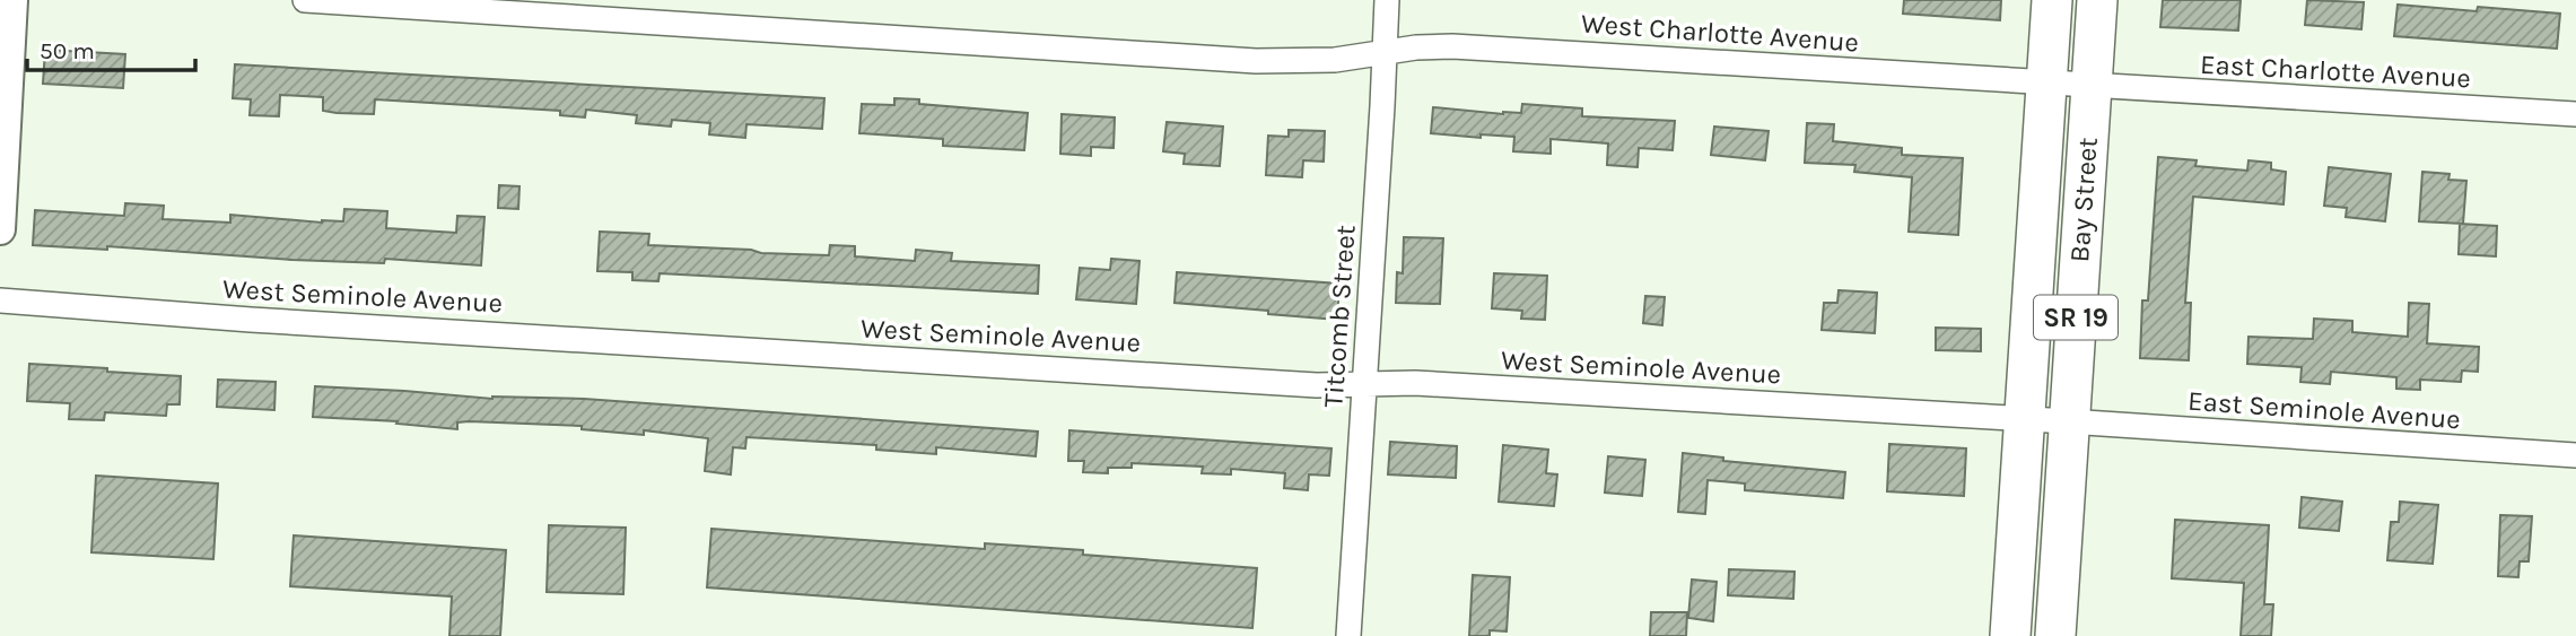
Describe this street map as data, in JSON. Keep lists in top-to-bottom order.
{
  "streets": {
    "main road": ["Bay Street", "SR 19"],
    "street": [
      "West Charlotte Avenue",
      "East Charlotte Avenue",
      "West Seminole Avenue",
      "Titcomb Street",
      "East Seminole Avenue"
    ]
  },
  "crossings": [
    ["West Charlotte Avenue", "East Charlotte Avenue"],
    ["West Charlotte Avenue", "Bay Street"],
    ["West Charlotte Avenue", "Titcomb Street"],
    ["East Charlotte Avenue", "Bay Street"],
    ["Bay Street", "West Seminole Avenue"],
    ["Bay Street", "East Seminole Avenue"],
    ["West Seminole Avenue", "Titcomb Street"],
    ["West Seminole Avenue", "East Seminole Avenue"]
  ],
  "scale_bar": "50 m"
}
